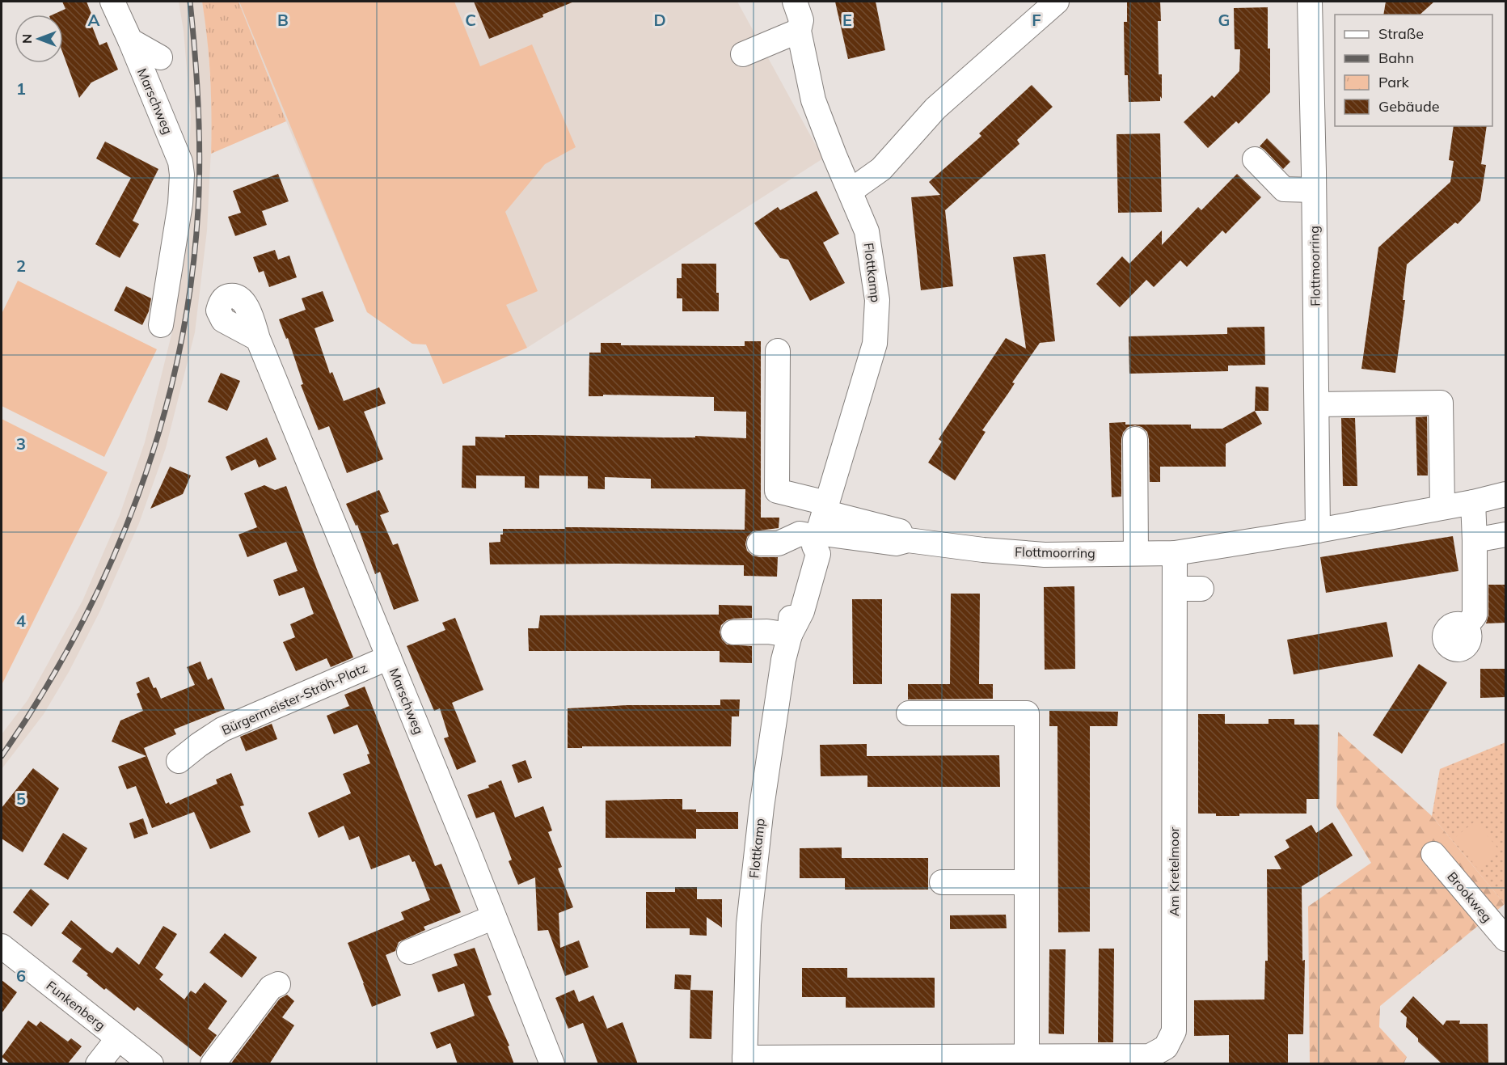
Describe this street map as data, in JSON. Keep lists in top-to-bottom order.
{
  "streets": {
    "street": [
      "Marschweg",
      "Flottmoorring",
      "Flottkamp",
      "Bürgermeister-Ströh-Platz",
      "Am Kretelmoor",
      "Brookweg",
      "Funkenberg"
    ]
  },
  "crossings": [
    ["Marschweg", "Bürgermeister-Ströh-Platz"],
    ["Flottmoorring", "Flottkamp"],
    ["Flottmoorring", "Am Kretelmoor"],
    ["Flottkamp", "Am Kretelmoor"]
  ],
  "legend": [
    "Straße",
    "Bahn",
    "Park",
    "Gebäude"
  ],
  "north": "left",
  "grid": {
    "columns": [
      "A",
      "B",
      "C",
      "D",
      "E",
      "F",
      "G"
    ],
    "rows": [
      "1",
      "2",
      "3",
      "4",
      "5",
      "6"
    ]
  }
}
